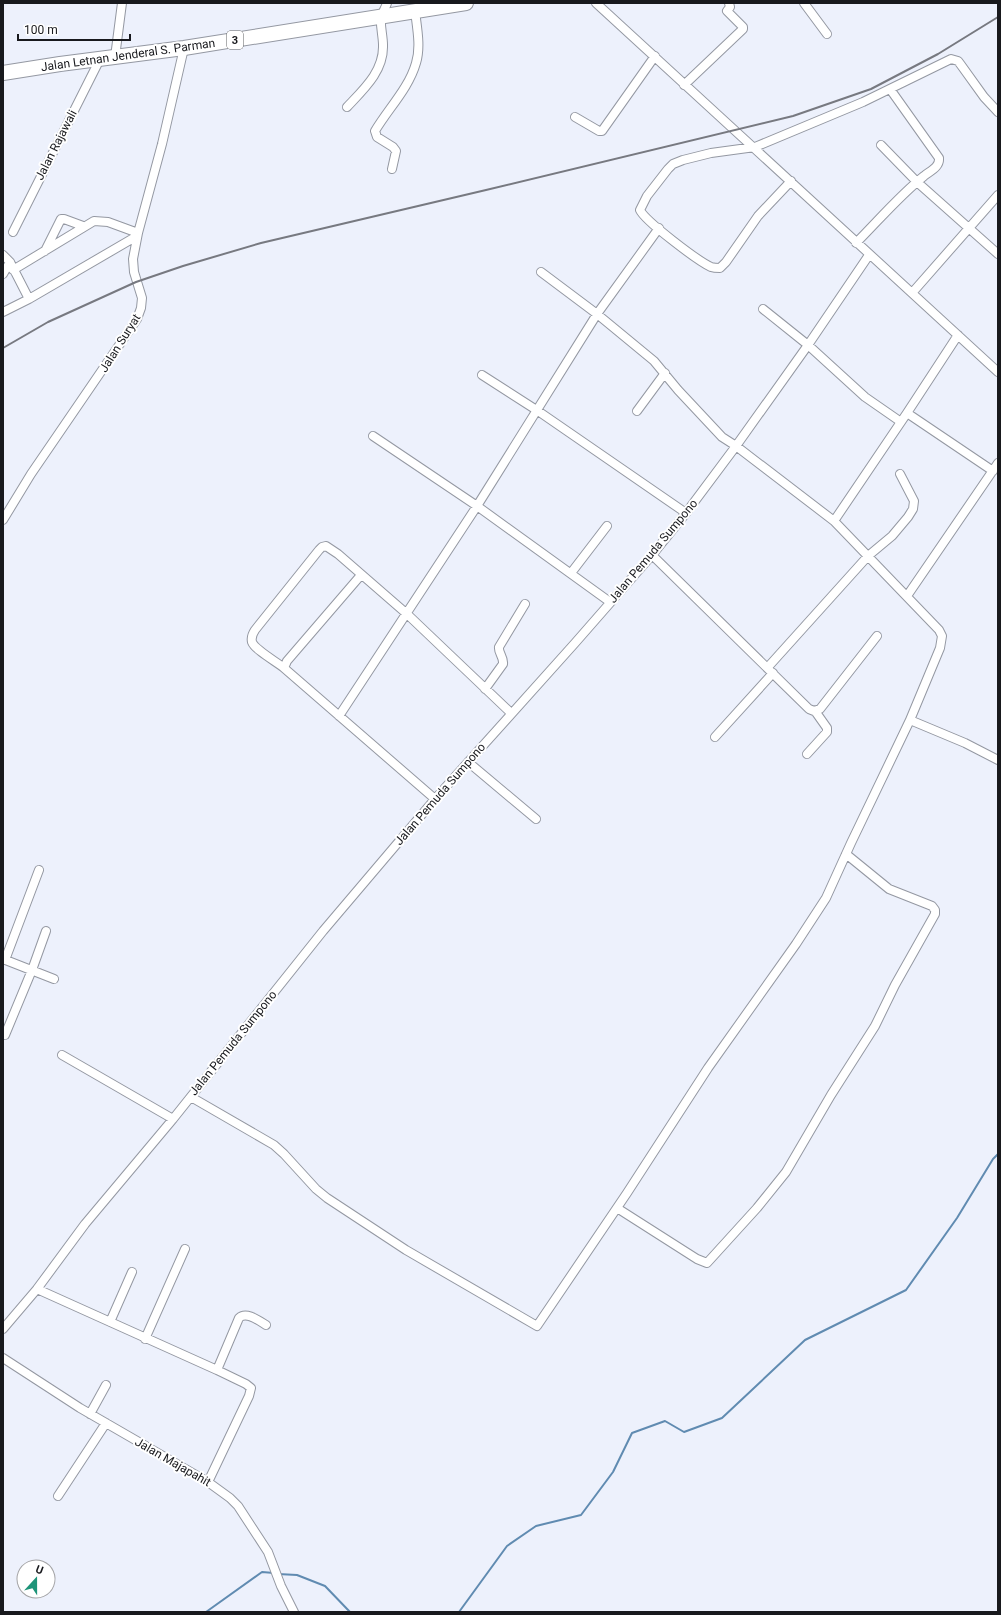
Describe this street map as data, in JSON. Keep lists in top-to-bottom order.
{
  "streets": {
    "highway": ["3", "Jalan Letnan Jenderal S. Parman"],
    "street": [
      "Jalan Rajawali",
      "Jalan Suryat",
      "Jalan Pemuda Sumpono",
      "Jalan Majapahit"
    ]
  },
  "crossings": [
    ["Jalan Letnan Jenderal S. Parman", "Jalan Rajawali"],
    ["Jalan Letnan Jenderal S. Parman", "Jalan Suryat"]
  ],
  "scale_bar": "100 m",
  "north": "top"
}
